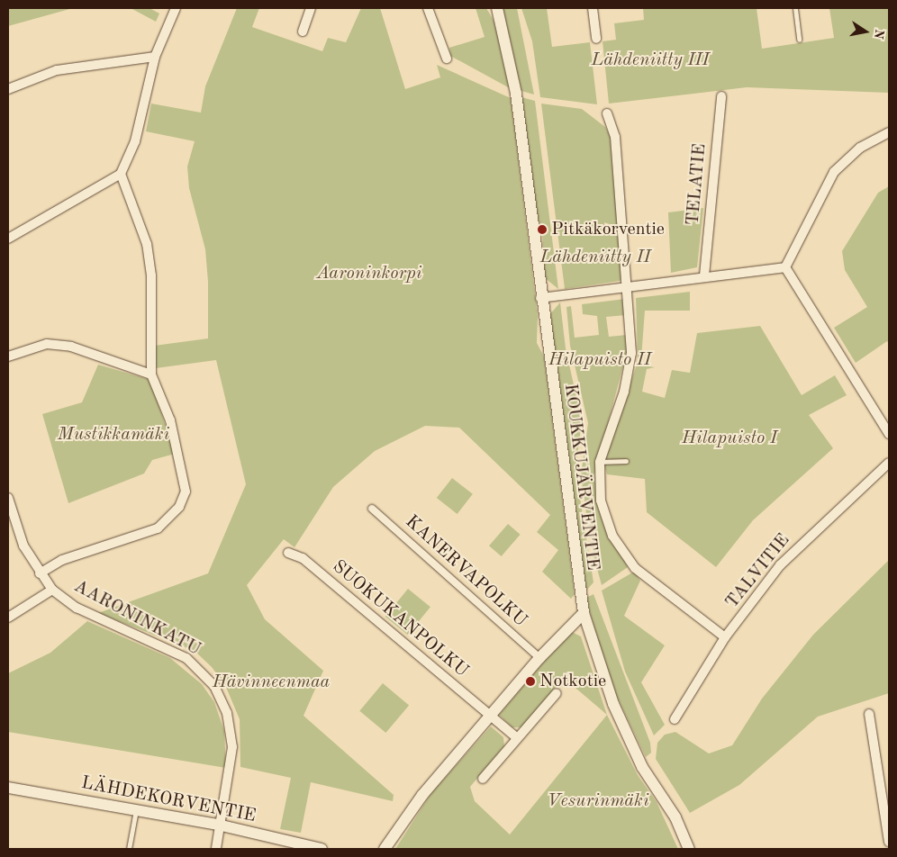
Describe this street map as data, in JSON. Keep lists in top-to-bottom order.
{
  "streets": {
    "street": [
      "TELATIE",
      "KOUKKUJÄRVENTIE",
      "KANERVAPOLKU",
      "TALVITIE",
      "AARONINKATU",
      "SUOKUKANPOLKU",
      "LÄHDEKORVENTIE"
    ]
  },
  "crossings": [
    ["AARONINKATU", "LÄHDEKORVENTIE"]
  ],
  "parks": [
    "Lähdeniitty III",
    "Lähdeniitty II",
    "Aaroninkorpi",
    "Hilapuisto II",
    "Mustikkamäki",
    "Hilapuisto I",
    "Hävinneenmaa",
    "Vesurinmäki"
  ],
  "places": ["Pitkäkorventie", "Notkotie"],
  "north": "right"
}
